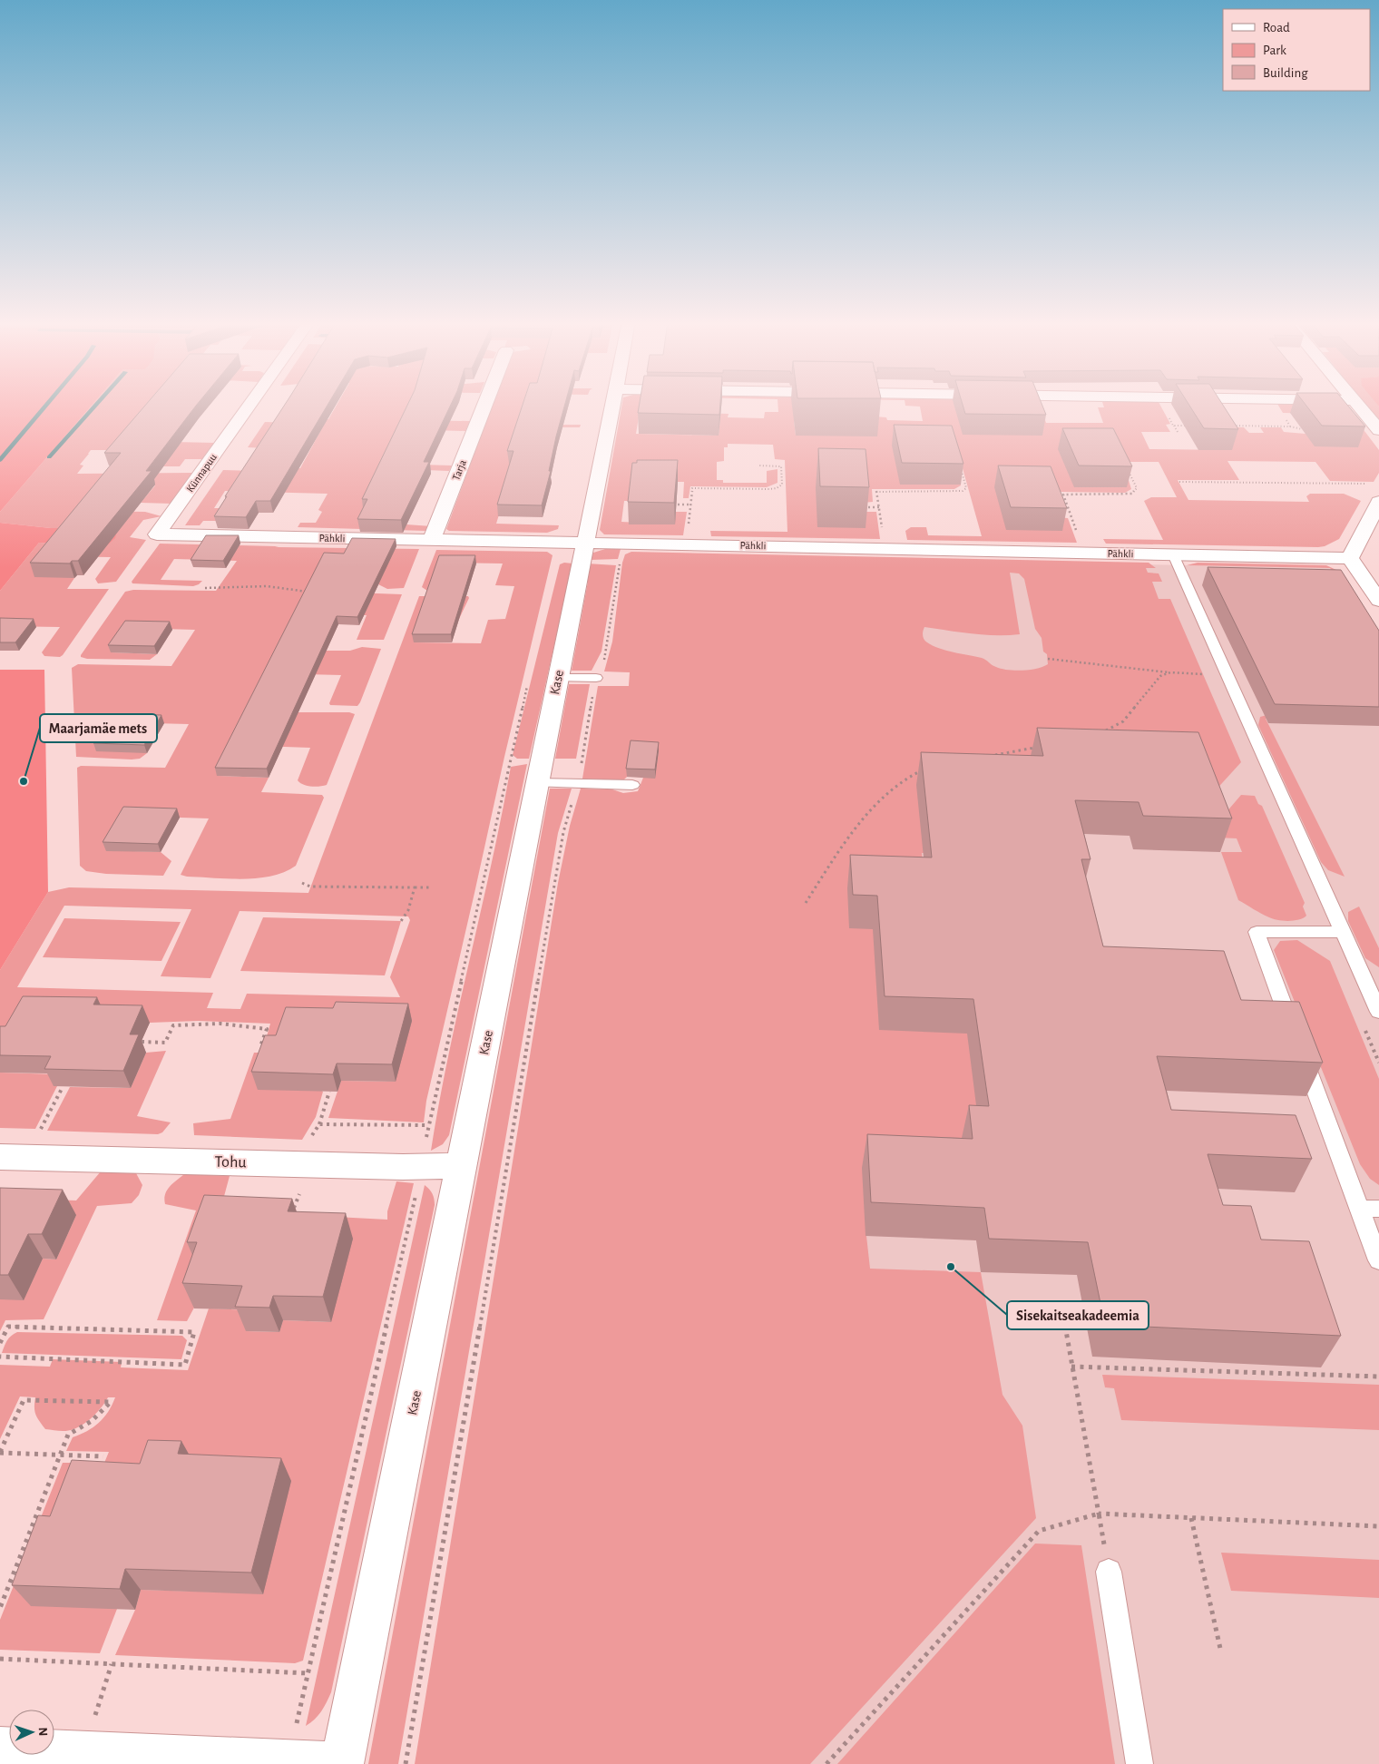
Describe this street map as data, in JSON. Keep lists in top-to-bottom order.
{
  "streets": {
    "street": [
      "Tarja",
      "Künnapuu",
      "Pähkli",
      "Kase",
      "Tohu"
    ]
  },
  "crossings": [
    ["Tarja", "Pähkli"],
    ["Künnapuu", "Pähkli"],
    ["Pähkli", "Kase"],
    ["Kase", "Tohu"]
  ],
  "places": ["Maarjamäe mets", "Sisekaitseakadeemia"],
  "legend": ["Road", "Park", "Building"],
  "north": "right"
}
